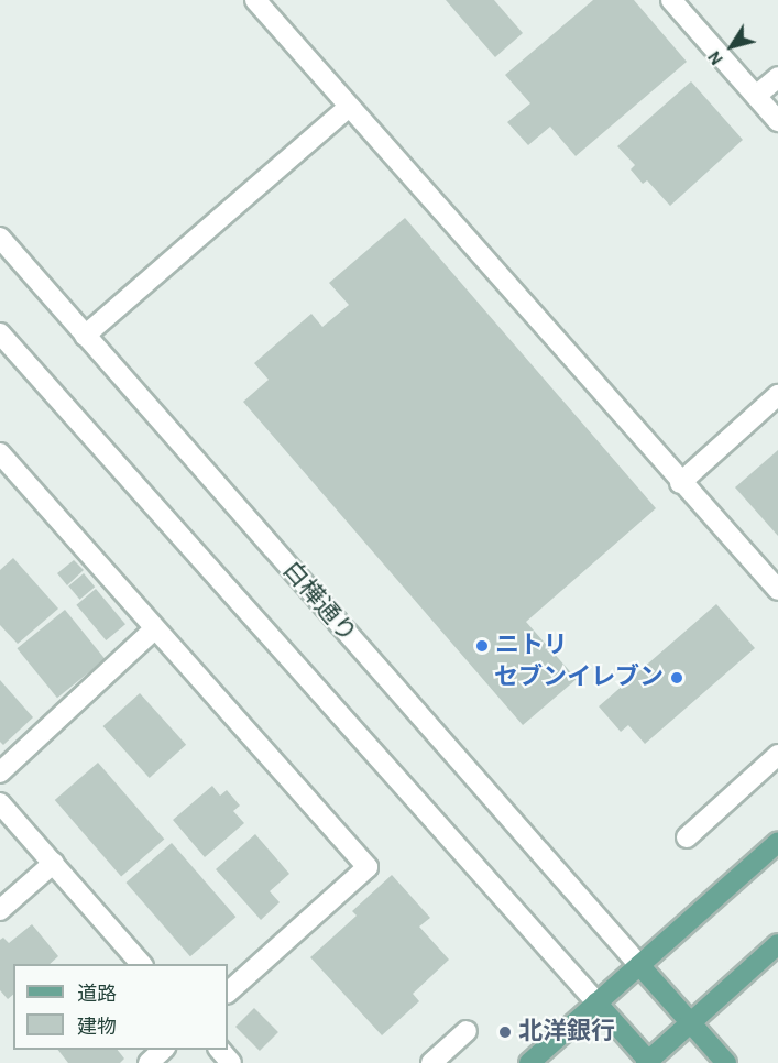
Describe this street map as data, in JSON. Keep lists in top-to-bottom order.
{
  "streets": {
    "street": ["白樺通り"]
  },
  "places": ["ニトリ", "セブンイレブン", "北洋銀行"],
  "legend": ["道路", "建物"],
  "north": "bottom left"
}
